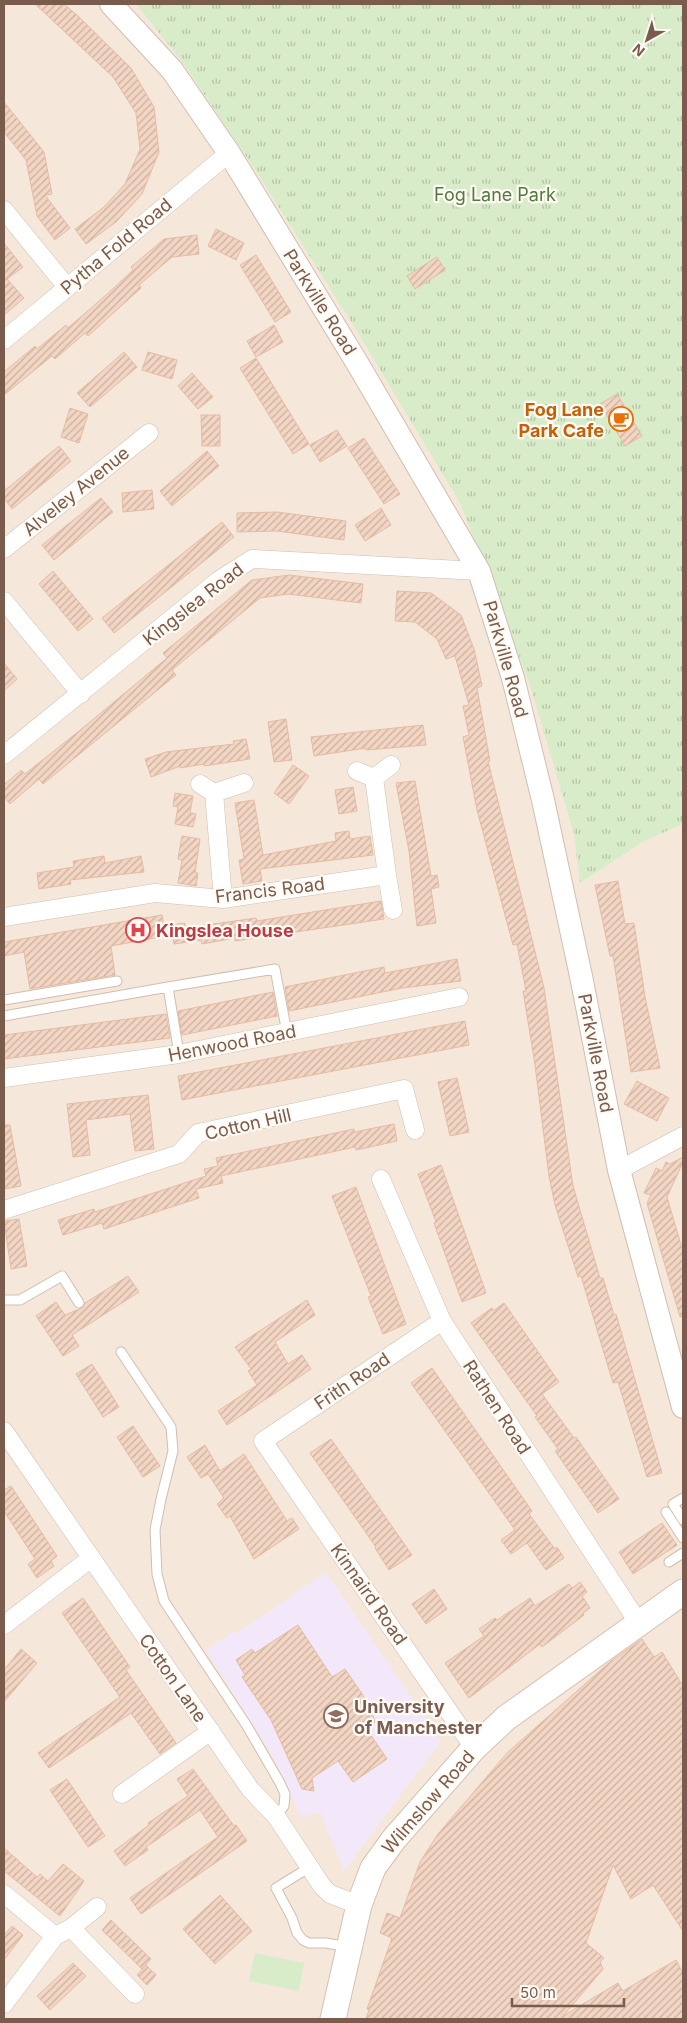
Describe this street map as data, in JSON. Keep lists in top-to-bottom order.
{
  "streets": {
    "main road": ["Wilmslow Road"],
    "street": [
      "Pytha Fold Road",
      "Parkville Road",
      "Alveley Avenue",
      "Kingslea Road",
      "Francis Road",
      "Henwood Road",
      "Cotton Hill",
      "Frith Road",
      "Rathen Road",
      "Kinnaird Road",
      "Cotton Lane"
    ]
  },
  "crossings": [
    ["Pytha Fold Road", "Parkville Road"],
    ["Parkville Road", "Kingslea Road"],
    ["Frith Road", "Rathen Road"],
    ["Frith Road", "Kinnaird Road"],
    ["Rathen Road", "Wilmslow Road"],
    ["Kinnaird Road", "Wilmslow Road"],
    ["Cotton Lane", "Wilmslow Road"]
  ],
  "parks": ["Fog Lane Park"],
  "places": {
    "cafe": ["Fog Lane Park Cafe"],
    "hospital": ["Kingslea House"],
    "school or university": ["University of Manchester"]
  },
  "scale_bar": "50 m",
  "north": "bottom left"
}
